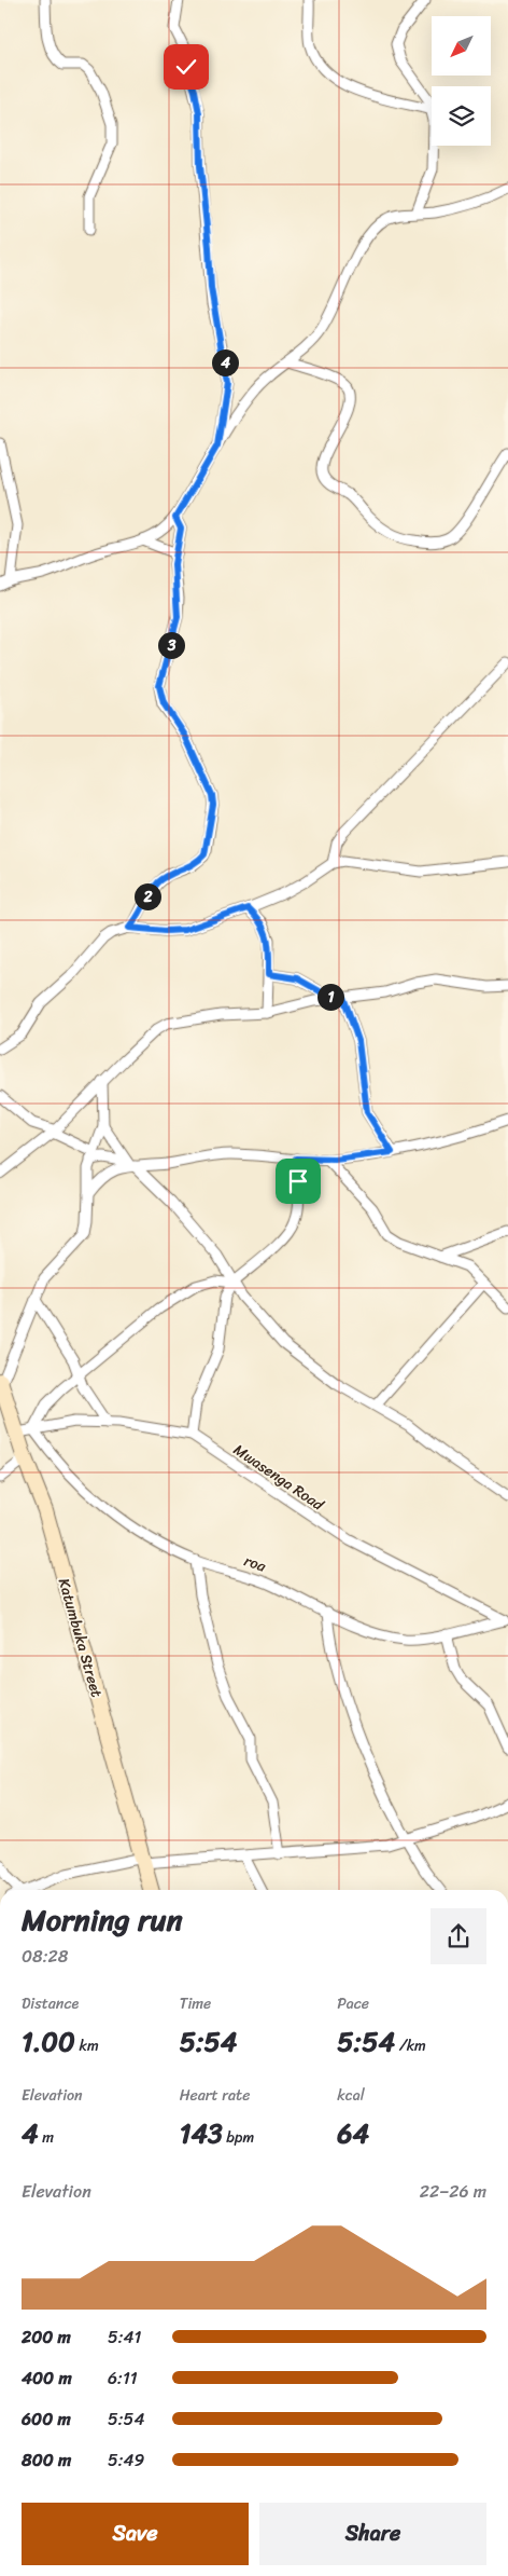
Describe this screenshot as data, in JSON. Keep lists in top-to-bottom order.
{
  "streets": {
    "main road": ["Katumbuka Street"],
    "street": ["Mwasenga Road", "roa"]
  },
  "crossings": [
    ["Mwasenga Road", "roa"],
    ["Mwasenga Road", "Katumbuka Street"]
  ],
  "north": "bottom left",
  "page": {
    "pins": [
      "4",
      "3",
      "2",
      "1"
    ],
    "heading": ["Morning run", "08:28"],
    "stats": [
      ["Distance", "1.00 km"],
      ["Time", "5:54"],
      ["Pace", "5:54 /km"],
      ["Elevation", "4 m"],
      ["Heart rate", "143 bpm"],
      ["kcal", "64"]
    ],
    "chart": ["Elevation", "22–26 m"],
    "list": [
      {
        "name": "200 m",
        "note": "5:41"
      },
      {
        "name": "400 m",
        "note": "6:11"
      },
      {
        "name": "600 m",
        "note": "5:54"
      },
      {
        "name": "800 m",
        "note": "5:49"
      }
    ],
    "buttons": ["Save", "Share"]
  }
}
